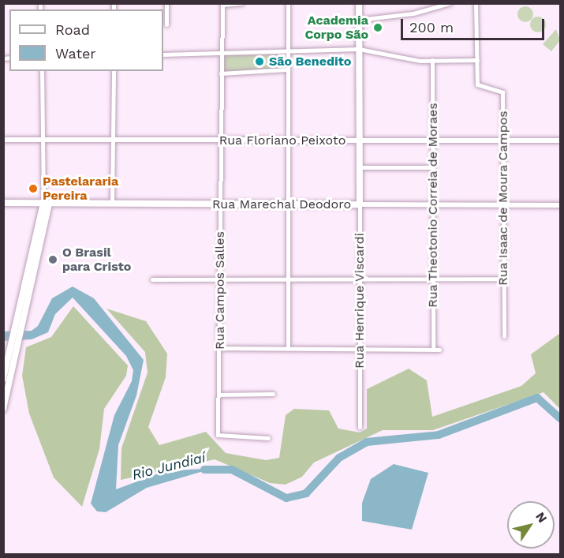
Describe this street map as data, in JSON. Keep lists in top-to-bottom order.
{
  "streets": {
    "main road": ["Rua Marechal Deodoro", "Rua Henrique Viscardi"],
    "street": [
      "Rua Floriano Peixoto",
      "Rua Isaac de Moura Campos",
      "Rua Theotonio Correia de Moraes",
      "Rua Campos Salles"
    ]
  },
  "crossings": [
    ["Rua Floriano Peixoto", "Rua Isaac de Moura Campos"],
    ["Rua Floriano Peixoto", "Rua Theotonio Correia de Moraes"],
    ["Rua Floriano Peixoto", "Rua Campos Salles"],
    ["Rua Floriano Peixoto", "Rua Henrique Viscardi"],
    ["Rua Isaac de Moura Campos", "Rua Marechal Deodoro"],
    ["Rua Marechal Deodoro", "Rua Theotonio Correia de Moraes"],
    ["Rua Marechal Deodoro", "Rua Campos Salles"],
    ["Rua Marechal Deodoro", "Rua Henrique Viscardi"]
  ],
  "water": ["Rio Jundiaí"],
  "places": [
    "Academia Corpo São",
    "São Benedito",
    "Pastelararia Pereira",
    "O Brasil para Cristo"
  ],
  "legend": ["Road", "Water"],
  "scale_bar": "200 m",
  "north": "top right"
}
